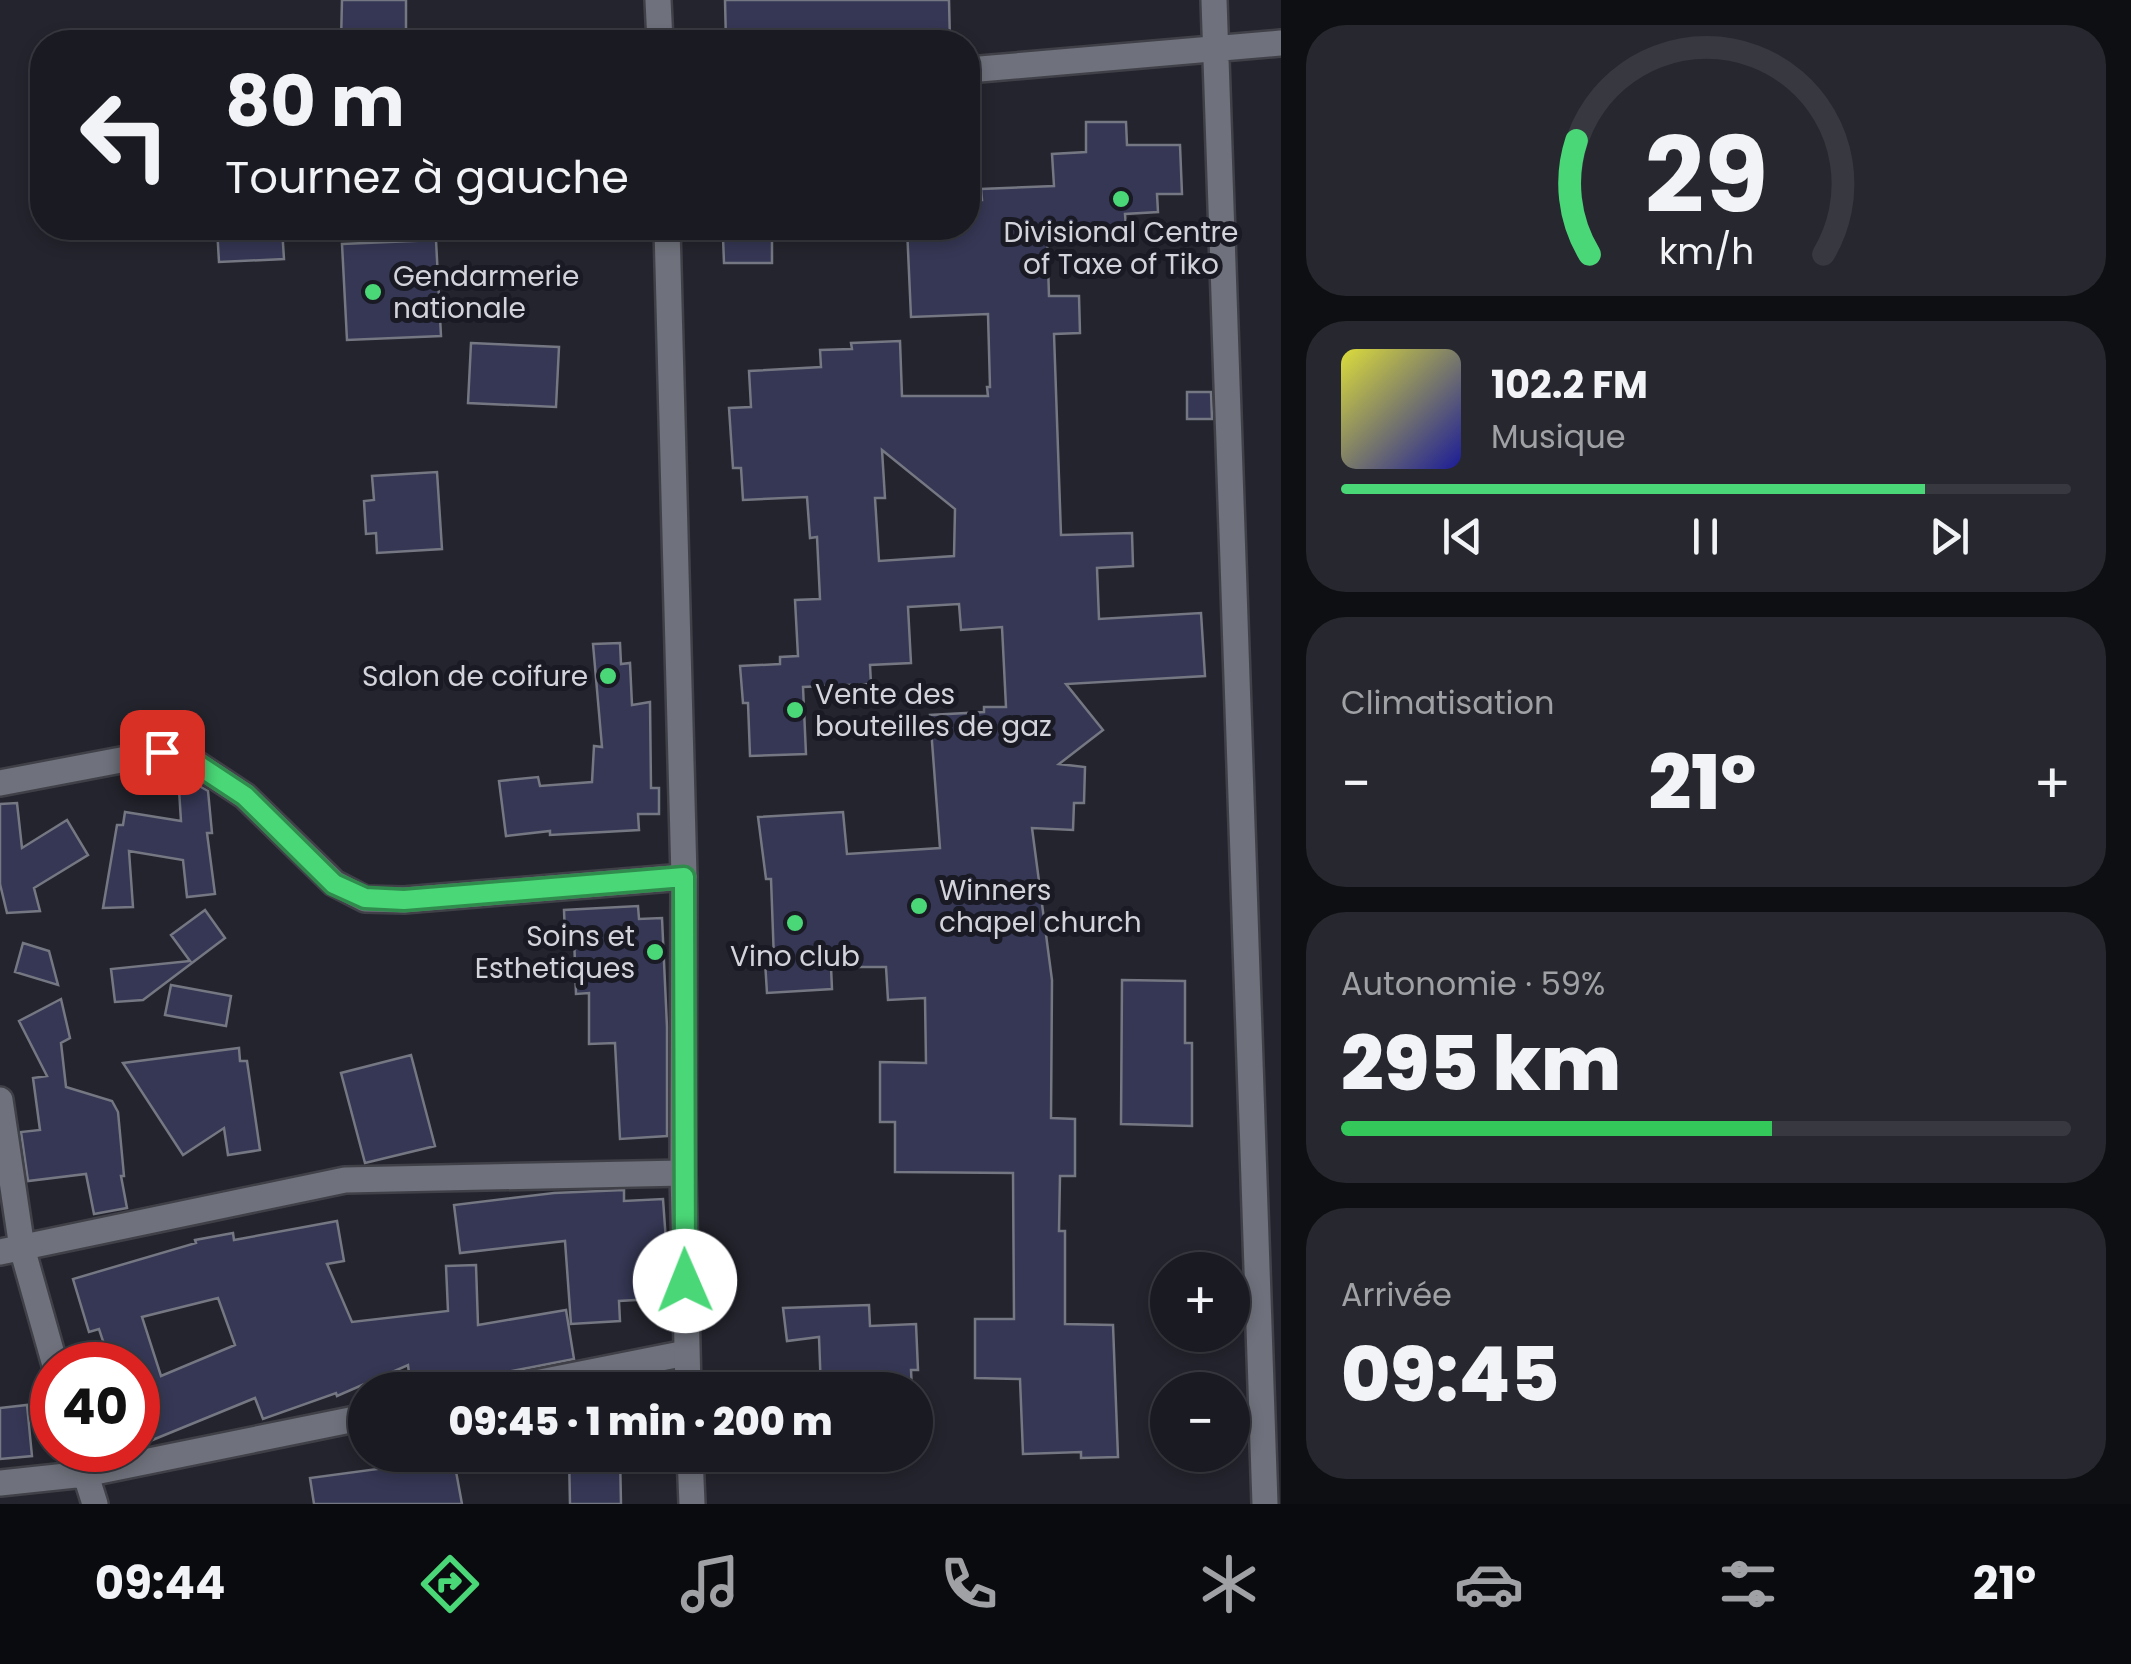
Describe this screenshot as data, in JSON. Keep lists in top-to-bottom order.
{
  "places": [
    "Divisional Centre of Taxe of Tiko",
    "Gendarmerie nationale",
    "Salon de coifure",
    "Vente des bouteilles de gaz",
    "Winners chapel church",
    "Vino club",
    "Soins et Esthetiques"
  ],
  "page": {
    "turn": ["80 m", "Tournez à gauche"],
    "song": ["102.2 FM", "Musique"],
    "tile": [
      "Climatisation",
      ["Autonomie · 59%", "295 km"],
      ["Arrivée", "09:45"]
    ],
    "heat": ["−", "21°", "+"],
    "map_buttons": ["+", "−"],
    "limit": "40",
    "trip": "09:45 · 1 min · 200 m",
    "tabs": ["09:44", "21°"],
    "gauge": ["29", "km/h"]
  }
}
